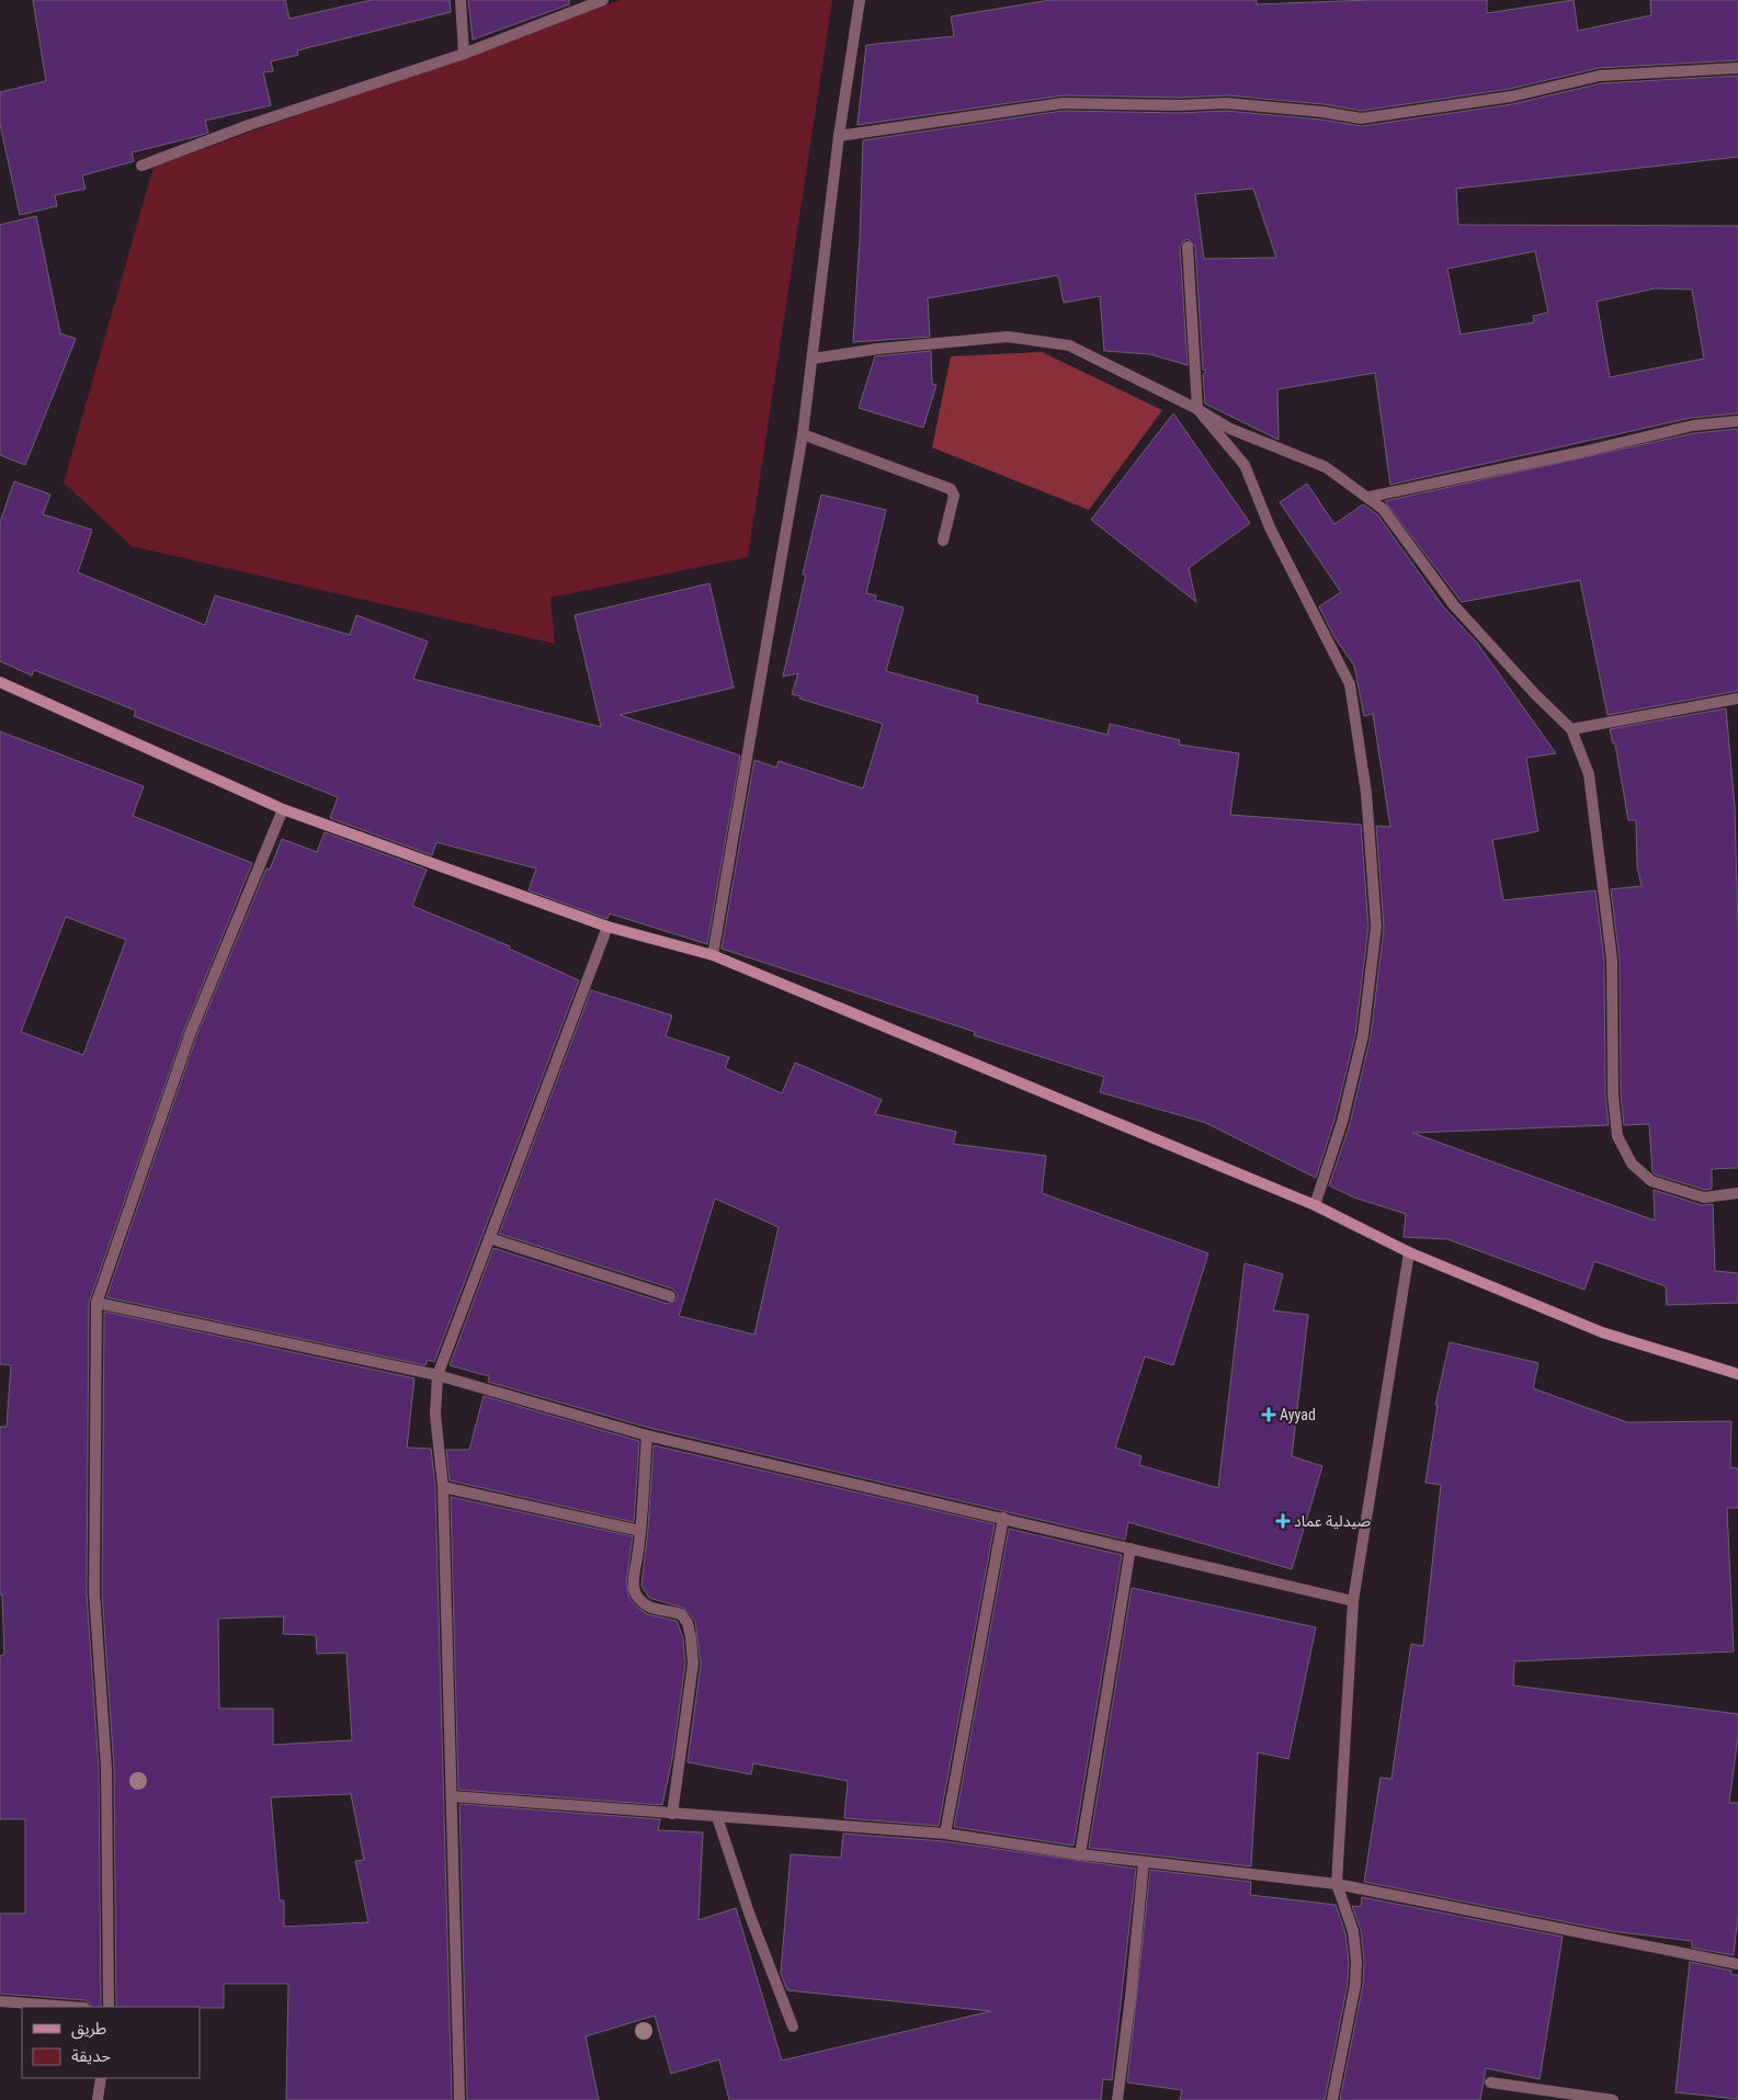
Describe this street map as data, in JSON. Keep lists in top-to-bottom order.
{
  "places": {
    "health": ["Ayyad", "صيدلية عماد"]
  },
  "legend": ["طريق", "حديقة"]
}
